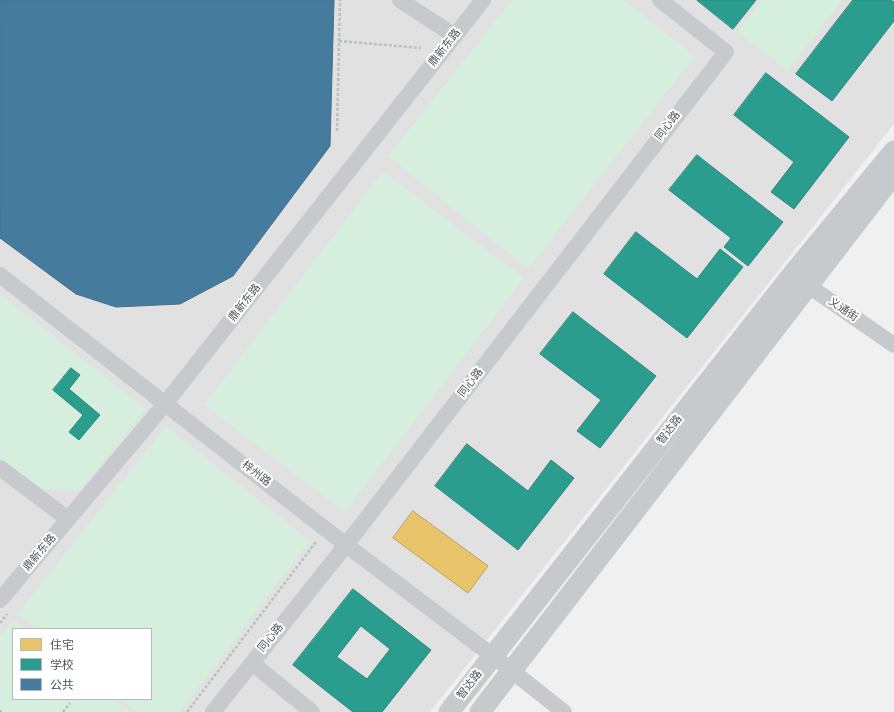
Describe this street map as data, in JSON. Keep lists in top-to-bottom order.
{
  "streets": {
    "street": [
      "鼎新东路",
      "同心路",
      "义通街",
      "智达路",
      "梓州路"
    ]
  },
  "crossings": [
    ["鼎新东路", "梓州路"],
    ["同心路", "梓州路"],
    ["义通街", "智达路"],
    ["智达路", "梓州路"]
  ],
  "legend": ["住宅", "学校", "公共"]
}
